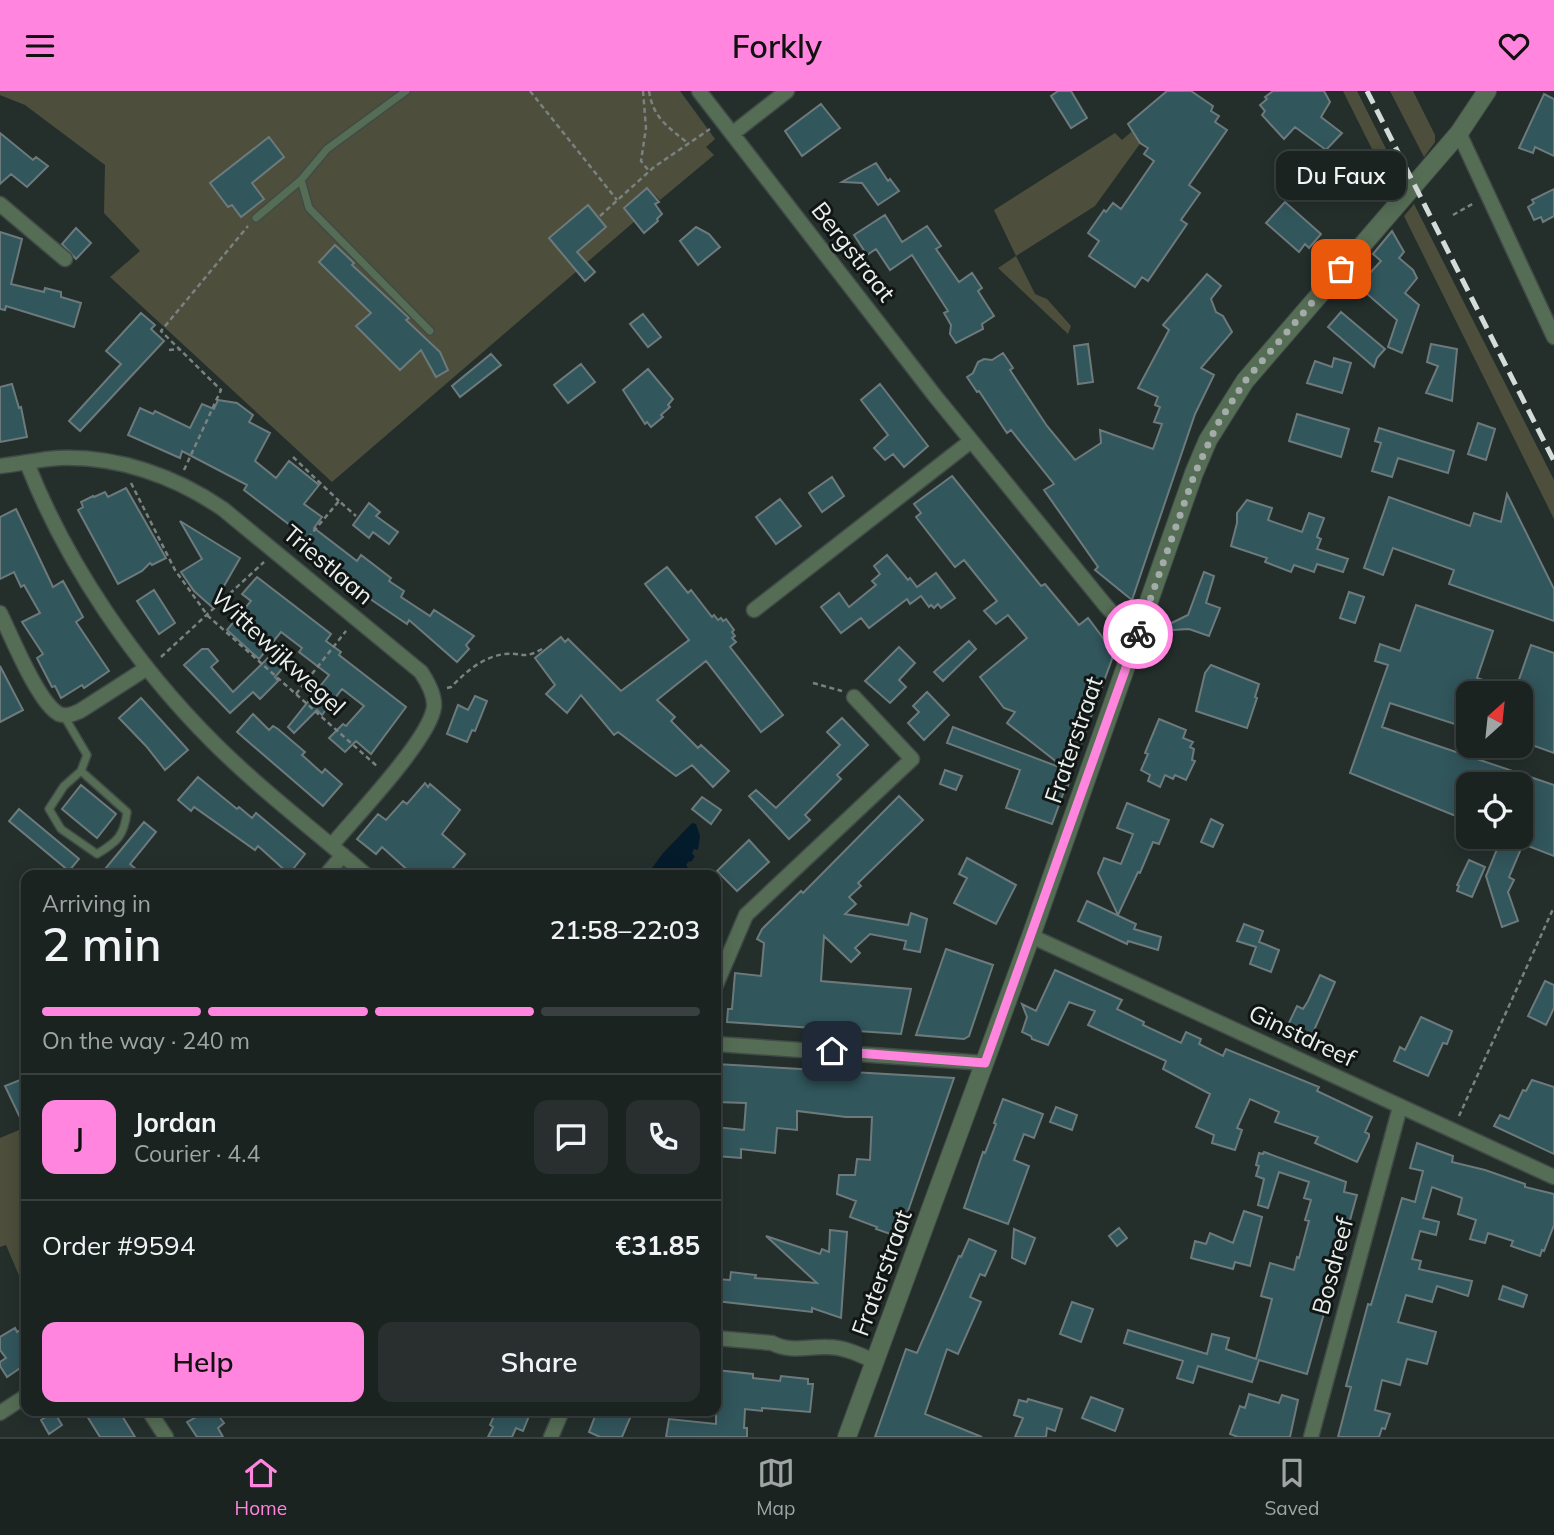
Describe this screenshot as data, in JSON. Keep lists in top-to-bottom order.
{
  "streets": {
    "street": [
      "Bergstraat",
      "Triestlaan",
      "Fraterstraat",
      "Ginstdreef",
      "Bosdreef"
    ],
    "path": ["Wittewijkwegel"]
  },
  "crossings": [
    ["Bergstraat", "Fraterstraat"],
    ["Triestlaan", "Wittewijkwegel"],
    ["Fraterstraat", "Ginstdreef"],
    ["Ginstdreef", "Bosdreef"]
  ],
  "places": ["Du Faux"],
  "north": "top right",
  "page": {
    "header": "Forkly",
    "bubble": "Du Faux",
    "heading": ["2 min", "Arriving in", "21:58–22:03"],
    "panel": [
      "Jordan",
      "Courier · 4.4",
      "Order #9594",
      "€31.85"
    ],
    "bar": "On the way · 240 m",
    "round": "J",
    "buttons": ["Help", "Share"],
    "tabs": ["Home", "Map", "Saved"]
  }
}
